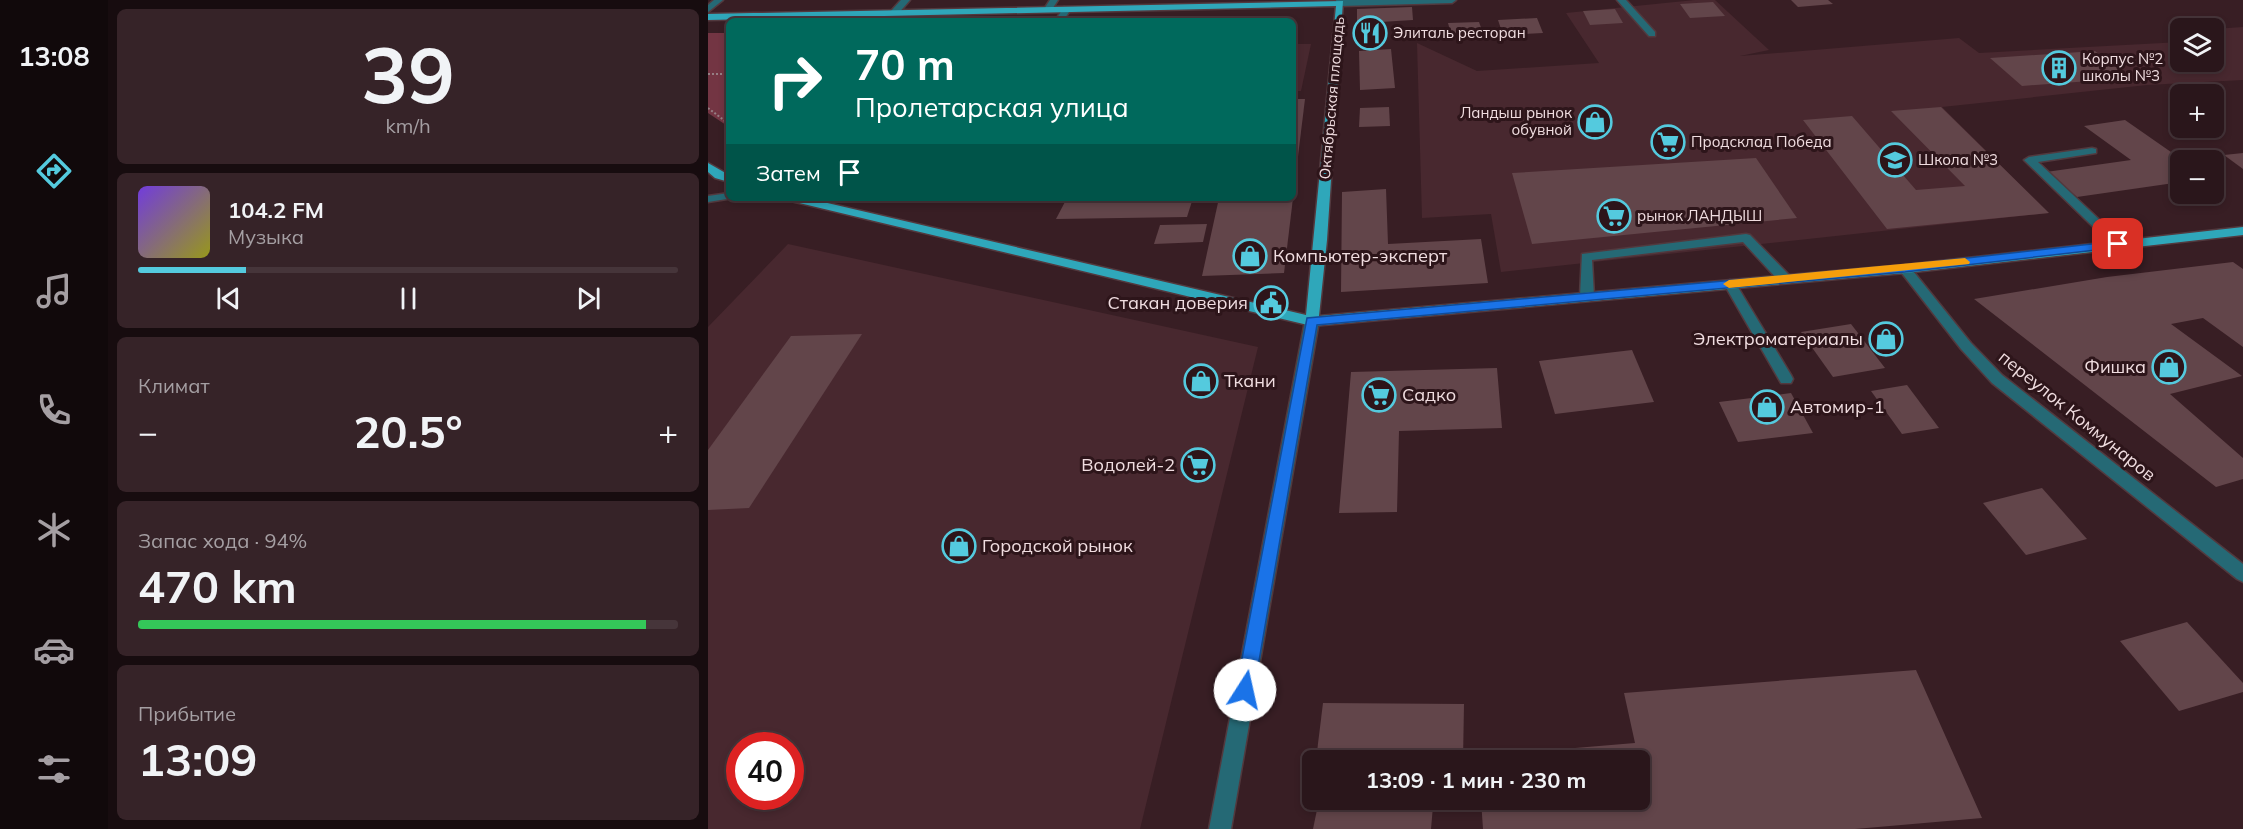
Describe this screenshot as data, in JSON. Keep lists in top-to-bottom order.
{
  "streets": {
    "main road": ["Октябрьская площадь"],
    "street": ["переулок Коммунаров"]
  },
  "places": {
    "restaurant": ["Элиталь ресторан"],
    "building": ["Корпус №2 школы №3"],
    "shop": [
      "Ландыш рынок обувной",
      "Компьютер-эксперт",
      "Электроматериалы",
      "Фишка",
      "Ткани",
      "Автомир-1",
      "Городской рынок"
    ],
    "supermarket": [
      "Продсклад Победа",
      "рынок ЛАНДЫШ",
      "Садко",
      "Водолей-2"
    ],
    "school or university": ["Школа №3"],
    "public building": ["Стакан доверия"]
  },
  "page": {
    "tabs": "13:08",
    "tile": [
      ["39", "km/h"],
      "Климат",
      ["Запас хода · 94%", "470 km"],
      ["Прибытие", "13:09"]
    ],
    "map_buttons": ["+", "−"],
    "turn": ["70 m", "Пролетарская улица"],
    "then": "Затем",
    "song": ["104.2 FM", "Музыка"],
    "heat": ["−", "20.5°", "+"],
    "limit": "40",
    "trip": "13:09 · 1 мин · 230 m"
  }
}
